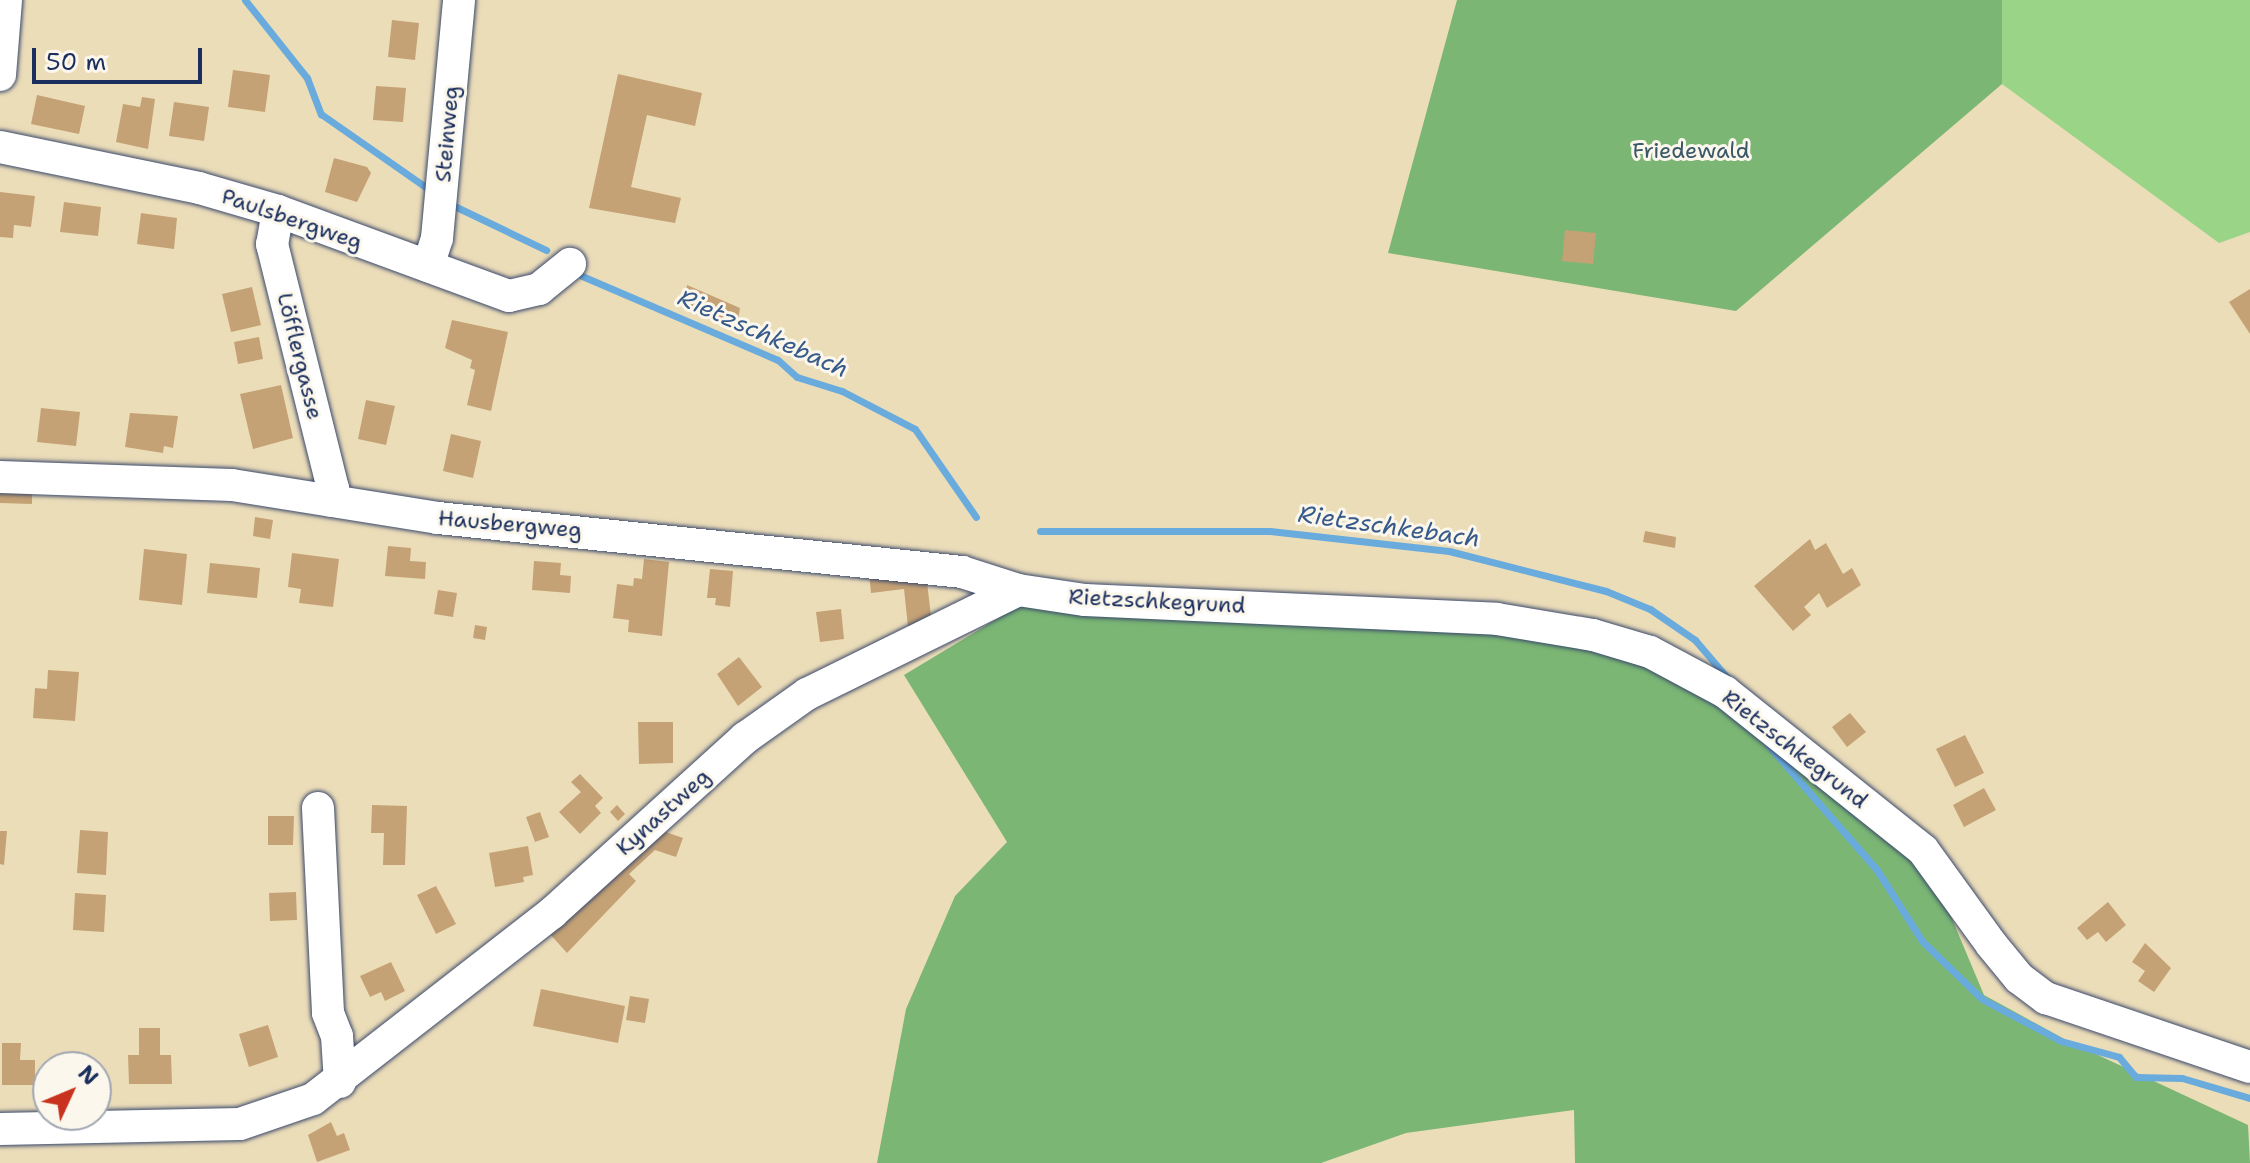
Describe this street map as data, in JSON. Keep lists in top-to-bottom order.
{
  "streets": {
    "street": [
      "Steinweg",
      "Paulsbergweg",
      "Löfflergasse",
      "Hausbergweg",
      "Rietzschkegrund",
      "Kynastweg"
    ]
  },
  "crossings": [
    ["Steinweg", "Paulsbergweg"],
    ["Paulsbergweg", "Löfflergasse"],
    ["Löfflergasse", "Hausbergweg"],
    ["Hausbergweg", "Rietzschkegrund"],
    ["Hausbergweg", "Kynastweg"],
    ["Rietzschkegrund", "Kynastweg"]
  ],
  "water": ["Rietzschkebach"],
  "parks": ["Friedewald"],
  "scale_bar": "50 m",
  "north": "top right"
}
